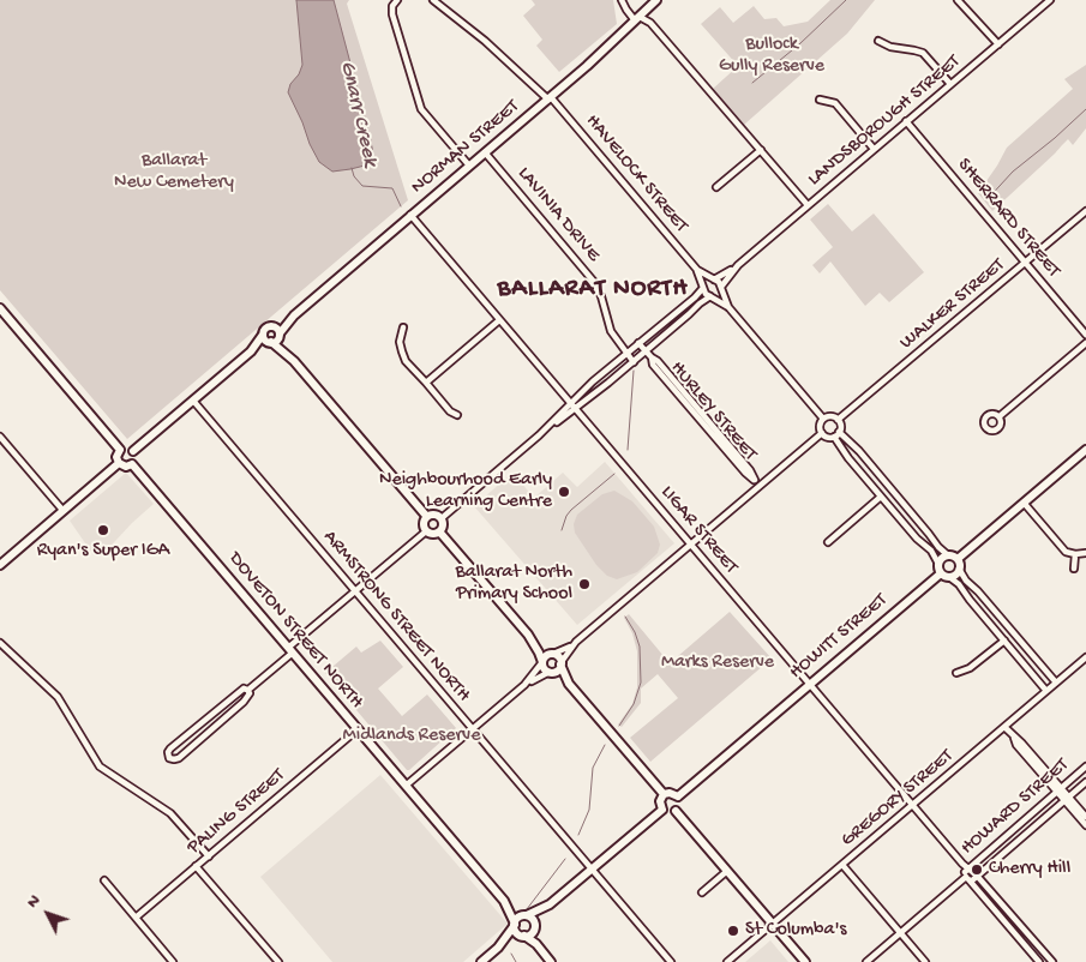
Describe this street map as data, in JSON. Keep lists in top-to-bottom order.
{
  "streets": {
    "street": [
      "LANDSBOROUGH STREET",
      "NORMAN STREET",
      "HAVELOCK STREET",
      "LAVINIA DRIVE",
      "SHERRARD STREET",
      "WALKER STREET",
      "HURLEY STREET",
      "LIGAR STREET",
      "ARMSTRONG STREET NORTH",
      "DOVETON STREET NORTH",
      "HOWITT STREET",
      "GREGORY STREET",
      "HOWARD STREET",
      "PALING STREET"
    ]
  },
  "crossings": [
    ["LANDSBOROUGH STREET", "HAVELOCK STREET"],
    ["LANDSBOROUGH STREET", "SHERRARD STREET"],
    ["NORMAN STREET", "HAVELOCK STREET"],
    ["NORMAN STREET", "LAVINIA DRIVE"],
    ["NORMAN STREET", "LIGAR STREET"],
    ["SHERRARD STREET", "WALKER STREET"],
    ["LIGAR STREET", "HOWITT STREET"],
    ["LIGAR STREET", "GREGORY STREET"],
    ["LIGAR STREET", "HOWARD STREET"],
    ["DOVETON STREET NORTH", "PALING STREET"]
  ],
  "districts": ["BALLARAT NORTH"],
  "water": ["Gnarr Creek"],
  "parks": [
    "Bullock Gully Reserve",
    "Ballarat New Cemetery",
    "Marks Reserve",
    "Midlands Reserve"
  ],
  "places": [
    "Neighbourhood Early Learning Centre",
    "Ryan's Super IGA",
    "Ballarat North Primary School",
    "Cherry Hill",
    "St Columba's"
  ],
  "north": "top left"
}
